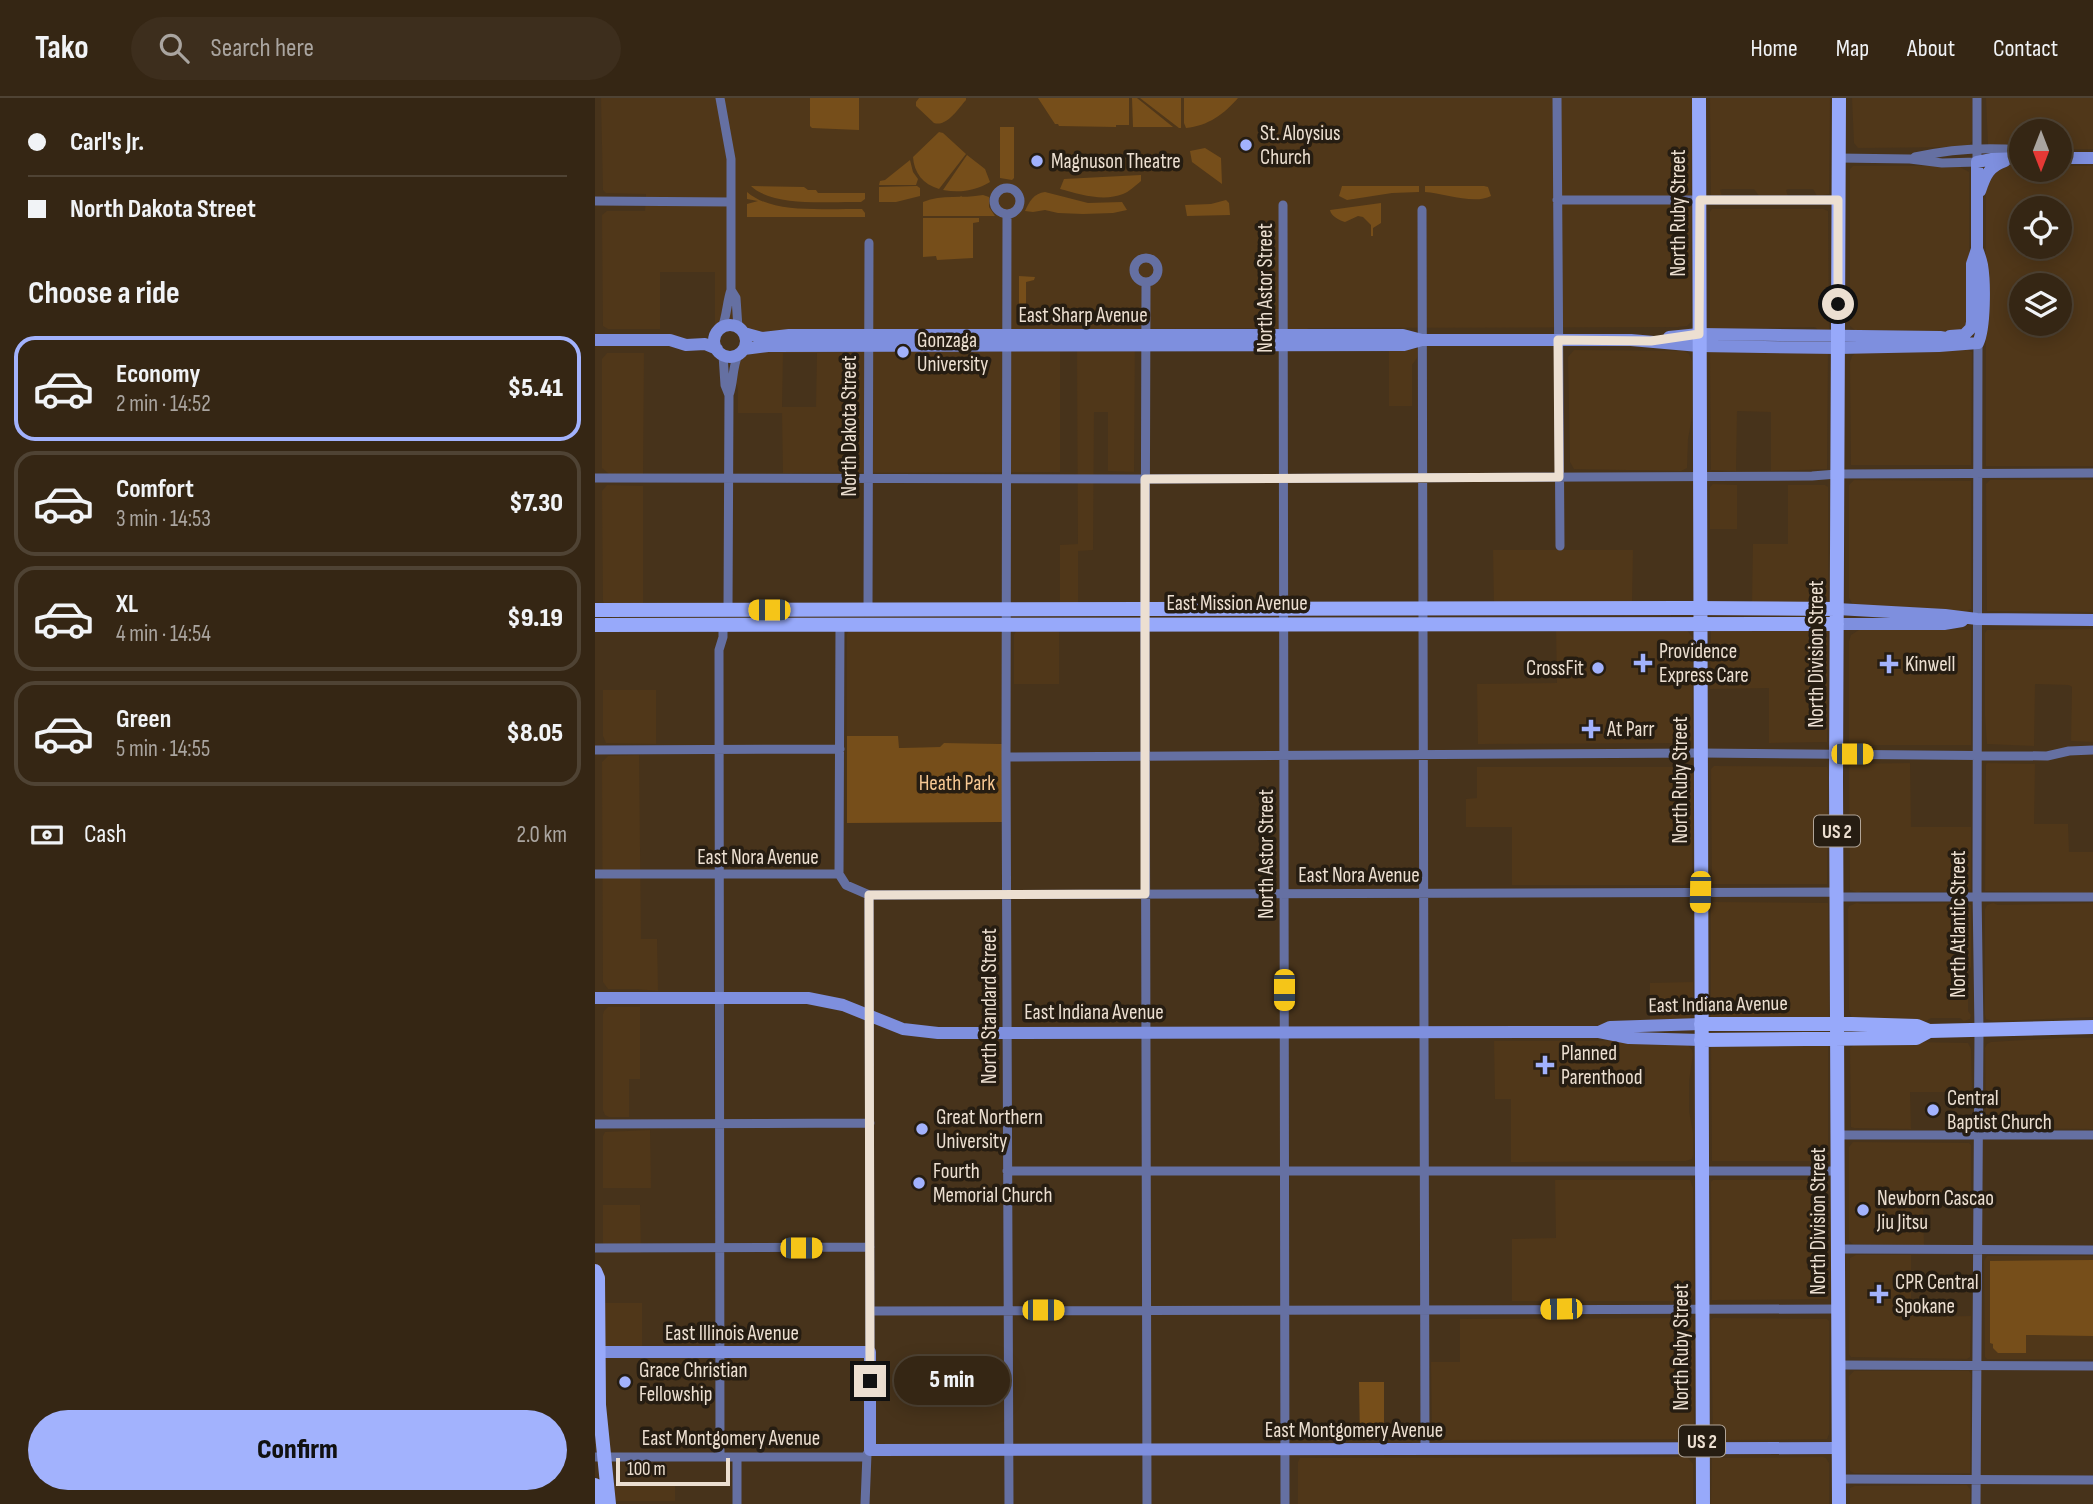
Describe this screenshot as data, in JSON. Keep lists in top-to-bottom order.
{
  "streets": {
    "main road": [
      "North Ruby Street",
      "East Mission Avenue",
      "North Division Street",
      "US 2",
      "East Indiana Avenue"
    ],
    "street": [
      "North Astor Street",
      "East Sharp Avenue",
      "North Dakota Street",
      "East Nora Avenue",
      "North Atlantic Street",
      "North Standard Street",
      "East Illinois Avenue",
      "East Montgomery Avenue"
    ]
  },
  "crossings": [
    ["North Ruby Street", "East Sharp Avenue"],
    ["North Ruby Street", "East Mission Avenue"],
    ["North Ruby Street", "East Nora Avenue"],
    ["North Ruby Street", "East Indiana Avenue"],
    ["North Ruby Street", "East Montgomery Avenue"],
    ["North Astor Street", "East Sharp Avenue"],
    ["North Astor Street", "East Mission Avenue"],
    ["North Astor Street", "East Nora Avenue"],
    ["North Astor Street", "East Indiana Avenue"],
    ["North Astor Street", "East Montgomery Avenue"],
    ["East Sharp Avenue", "North Dakota Street"],
    ["East Sharp Avenue", "North Division Street"],
    ["East Sharp Avenue", "North Atlantic Street"],
    ["East Sharp Avenue", "North Standard Street"],
    ["North Dakota Street", "East Mission Avenue"],
    ["East Mission Avenue", "North Division Street"],
    ["East Mission Avenue", "North Standard Street"],
    ["North Division Street", "East Nora Avenue"],
    ["North Division Street", "East Indiana Avenue"],
    ["North Division Street", "East Montgomery Avenue"],
    ["East Nora Avenue", "North Atlantic Street"],
    ["East Nora Avenue", "North Standard Street"],
    ["East Indiana Avenue", "North Standard Street"],
    ["North Standard Street", "East Montgomery Avenue"]
  ],
  "parks": ["Heath Park"],
  "places": {
    "other": [
      "St. Aloysius Church",
      "Magnuson Theatre",
      "Gonzaga University",
      "CrossFit",
      "Central Baptist Church",
      "Great Northern University",
      "Fourth Memorial Church",
      "Newborn Cascao Jiu Jitsu",
      "Grace Christian Fellowship"
    ],
    "health": [
      "Providence Express Care",
      "Kinwell",
      "At Parr",
      "Planned Parenthood",
      "CPR Central Spokane"
    ]
  },
  "scale_bar": "100 m",
  "north": "bottom",
  "page": {
    "header": "Tako",
    "search": "Search here",
    "nav": [
      "Home",
      "Map",
      "About",
      "Contact"
    ],
    "banner": ["Carl's Jr.", "North Dakota Street"],
    "heading": "Choose a ride",
    "list": [
      {
        "name": "Economy",
        "note": "2 min · 14:52",
        "value": "$5.41"
      },
      {
        "name": "Comfort",
        "note": "3 min · 14:53",
        "value": "$7.30"
      },
      {
        "name": "XL",
        "note": "4 min · 14:54",
        "value": "$9.19"
      },
      {
        "name": "Green",
        "note": "5 min · 14:55",
        "value": "$8.05"
      }
    ],
    "pay": ["Cash", "2.0 km"],
    "bubble": "5 min",
    "buttons": "Confirm",
    "scale": "100 m"
  }
}
